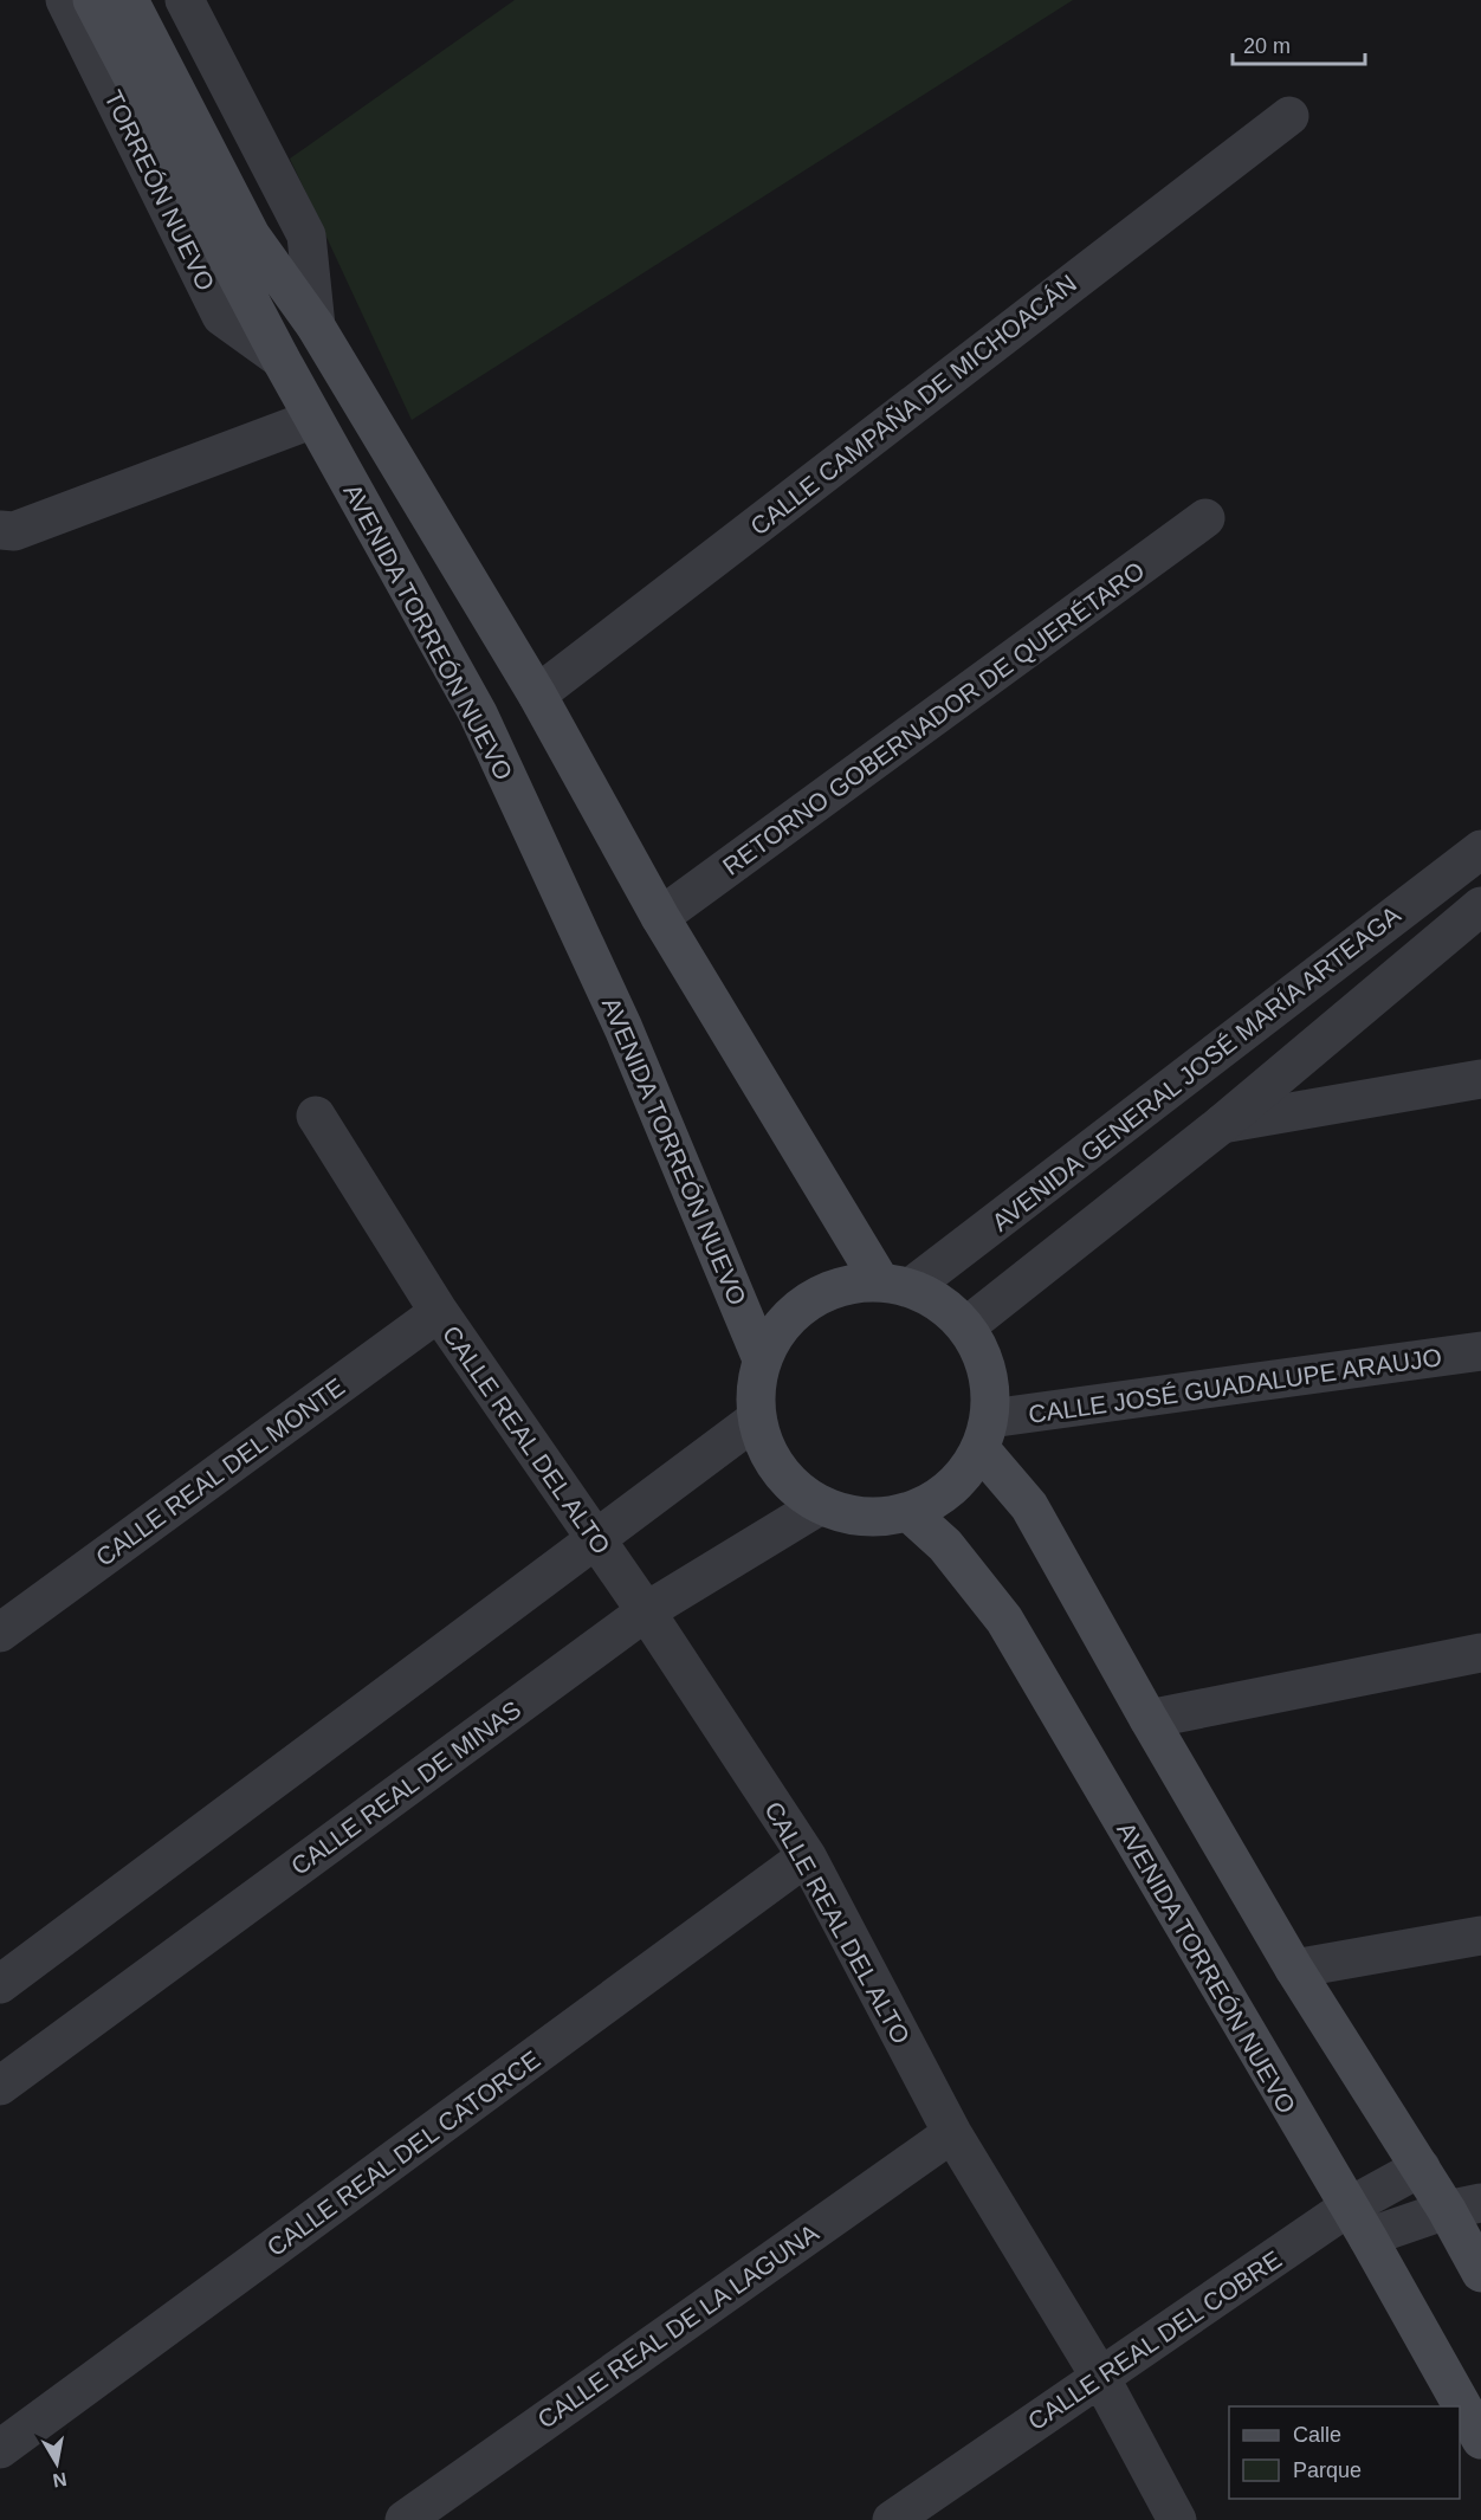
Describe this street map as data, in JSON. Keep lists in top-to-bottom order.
{
  "streets": {
    "main road": ["AVENIDA TORREÓN NUEVO"],
    "street": [
      "TORREÓN NUEVO",
      "CALLE CAMPAÑA DE MICHOACÁN",
      "RETORNO GOBERNADOR DE QUERÉTARO",
      "AVENIDA GENERAL JOSÉ MARÍA ARTEAGA",
      "CALLE JOSÉ GUADALUPE ARAUJO",
      "CALLE REAL DEL ALTO",
      "CALLE REAL DEL MONTE",
      "CALLE REAL DE MINAS",
      "CALLE REAL DEL CATORCE",
      "CALLE REAL DE LA LAGUNA",
      "CALLE REAL DEL COBRE"
    ]
  },
  "crossings": [
    ["TORREÓN NUEVO", "AVENIDA TORREÓN NUEVO"],
    ["CALLE CAMPAÑA DE MICHOACÁN", "AVENIDA TORREÓN NUEVO"],
    ["AVENIDA TORREÓN NUEVO", "RETORNO GOBERNADOR DE QUERÉTARO"],
    ["AVENIDA TORREÓN NUEVO", "AVENIDA GENERAL JOSÉ MARÍA ARTEAGA"],
    ["AVENIDA TORREÓN NUEVO", "CALLE JOSÉ GUADALUPE ARAUJO"],
    ["AVENIDA TORREÓN NUEVO", "CALLE REAL DE MINAS"],
    ["AVENIDA TORREÓN NUEVO", "CALLE REAL DEL COBRE"],
    ["AVENIDA GENERAL JOSÉ MARÍA ARTEAGA", "CALLE JOSÉ GUADALUPE ARAUJO"],
    ["AVENIDA GENERAL JOSÉ MARÍA ARTEAGA", "CALLE REAL DE MINAS"],
    ["CALLE JOSÉ GUADALUPE ARAUJO", "CALLE REAL DE MINAS"],
    ["CALLE REAL DEL ALTO", "CALLE REAL DEL MONTE"],
    ["CALLE REAL DEL ALTO", "CALLE REAL DE MINAS"],
    ["CALLE REAL DEL ALTO", "CALLE REAL DEL CATORCE"],
    ["CALLE REAL DEL ALTO", "CALLE REAL DE LA LAGUNA"],
    ["CALLE REAL DEL ALTO", "CALLE REAL DEL COBRE"]
  ],
  "legend": ["Calle", "Parque"],
  "scale_bar": "20 m",
  "north": "bottom"
}
